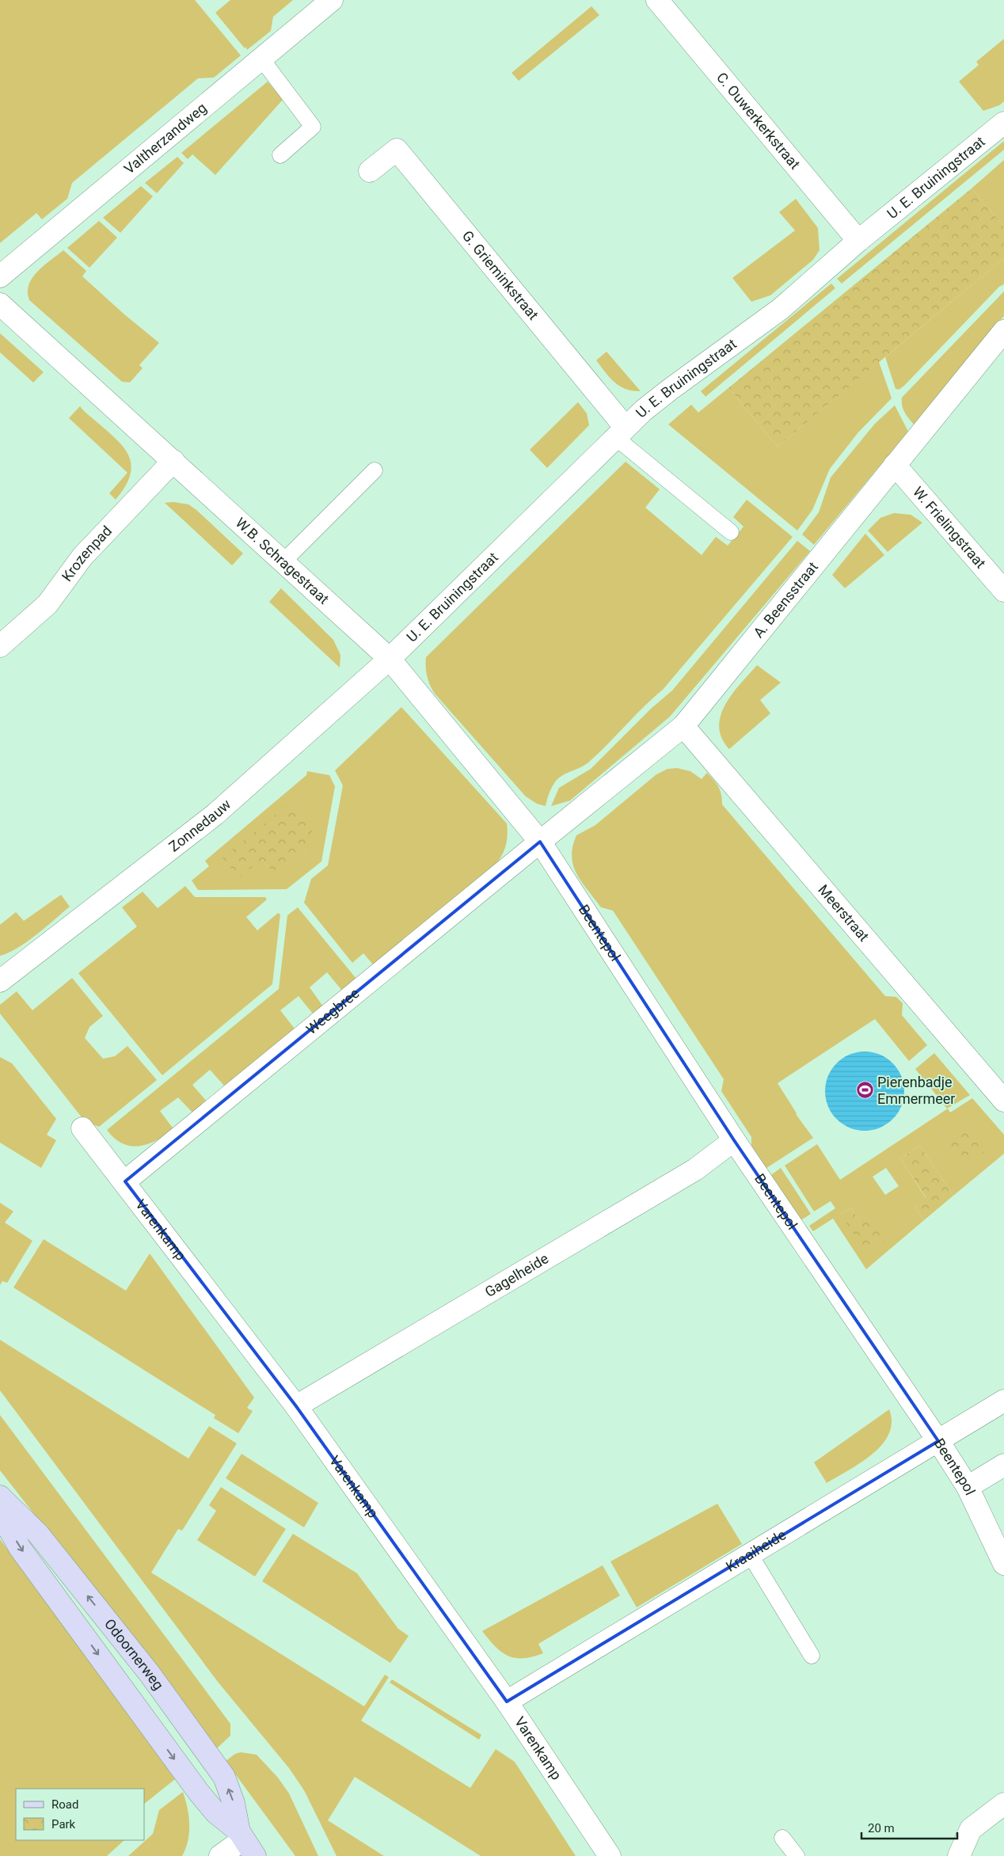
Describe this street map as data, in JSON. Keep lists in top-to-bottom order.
{
  "streets": {
    "main road": ["Odoornerweg"],
    "street": [
      "C. Ouwerkerkstraat",
      "Valtherzandweg",
      "U. E. Bruiningstraat",
      "G. Grieminkstraat",
      "W. Frielingstraat",
      "Krozenpad",
      "W.B. Schragestraat",
      "A. Beensstraat",
      "Zonnedauw",
      "Meerstraat",
      "Beentepol",
      "Weegbree",
      "Varenkamp",
      "Gagelheide",
      "Kraaiheide"
    ]
  },
  "crossings": [
    ["C. Ouwerkerkstraat", "U. E. Bruiningstraat"],
    ["U. E. Bruiningstraat", "G. Grieminkstraat"],
    ["U. E. Bruiningstraat", "W.B. Schragestraat"],
    ["U. E. Bruiningstraat", "Zonnedauw"],
    ["W. Frielingstraat", "A. Beensstraat"],
    ["Krozenpad", "W.B. Schragestraat"],
    ["W.B. Schragestraat", "A. Beensstraat"],
    ["W.B. Schragestraat", "Zonnedauw"],
    ["W.B. Schragestraat", "Beentepol"],
    ["W.B. Schragestraat", "Weegbree"],
    ["A. Beensstraat", "Meerstraat"],
    ["A. Beensstraat", "Beentepol"],
    ["A. Beensstraat", "Weegbree"],
    ["Beentepol", "Weegbree"],
    ["Beentepol", "Gagelheide"],
    ["Beentepol", "Kraaiheide"],
    ["Weegbree", "Varenkamp"],
    ["Varenkamp", "Gagelheide"],
    ["Varenkamp", "Kraaiheide"]
  ],
  "places": {
    "sports": ["Pierenbadje Emmermeer"]
  },
  "legend": ["Road", "Park"],
  "scale_bar": "20 m"
}
